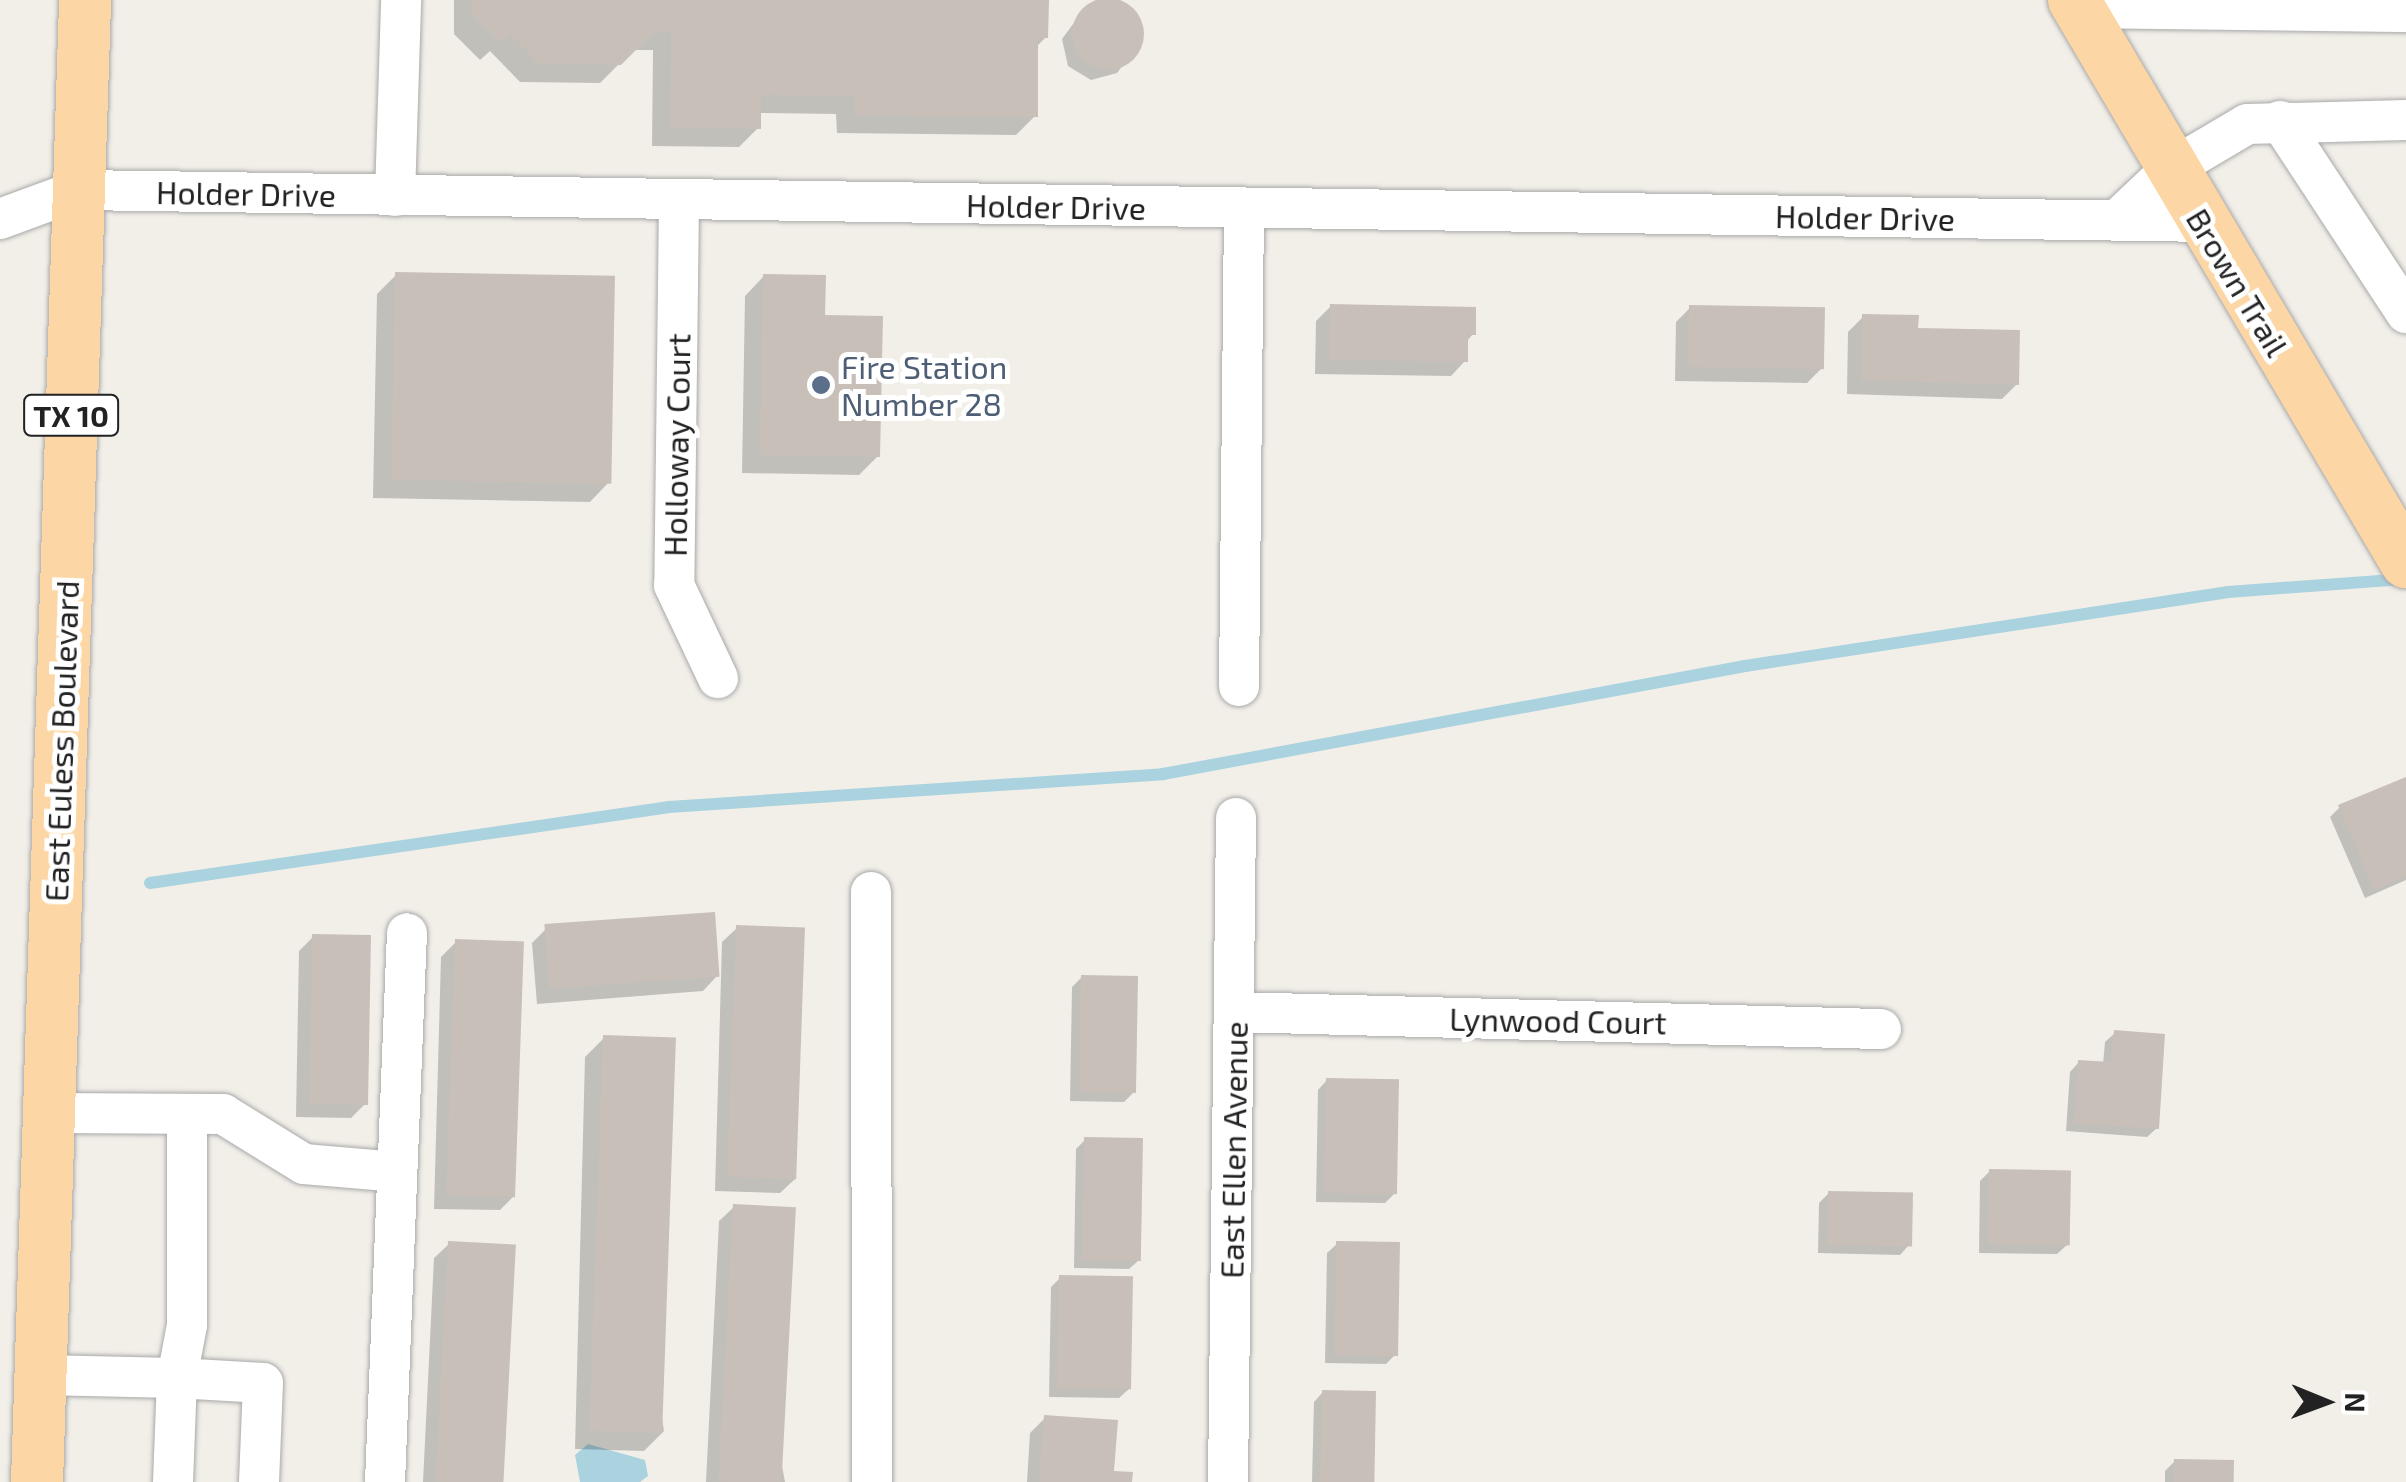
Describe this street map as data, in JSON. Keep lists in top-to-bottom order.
{
  "streets": {
    "main road": ["Brown Trail", "TX 10", "East Euless Boulevard"],
    "street": [
      "Holder Drive",
      "Holloway Court",
      "Lynwood Court",
      "East Ellen Avenue"
    ]
  },
  "crossings": [
    ["Holder Drive", "Brown Trail"],
    ["Holder Drive", "Holloway Court"],
    ["Holder Drive", "East Euless Boulevard"],
    ["Lynwood Court", "East Ellen Avenue"]
  ],
  "places": ["Fire Station Number 28"],
  "north": "right"
}
